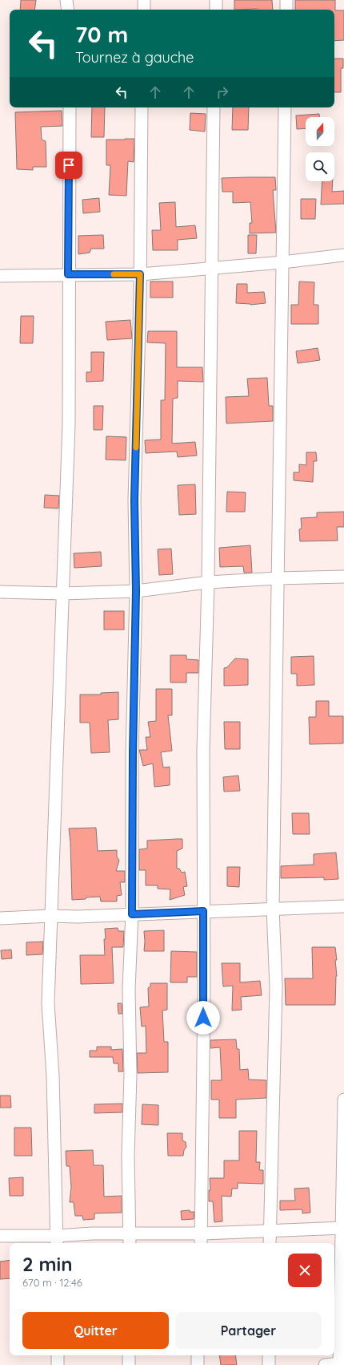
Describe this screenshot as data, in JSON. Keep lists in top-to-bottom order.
{
  "north": "top",
  "page": {
    "turn": ["70 m", "Tournez à gauche"],
    "heading": ["2 min", "670 m · 12:46"],
    "buttons": ["Quitter", "Partager"]
  }
}
